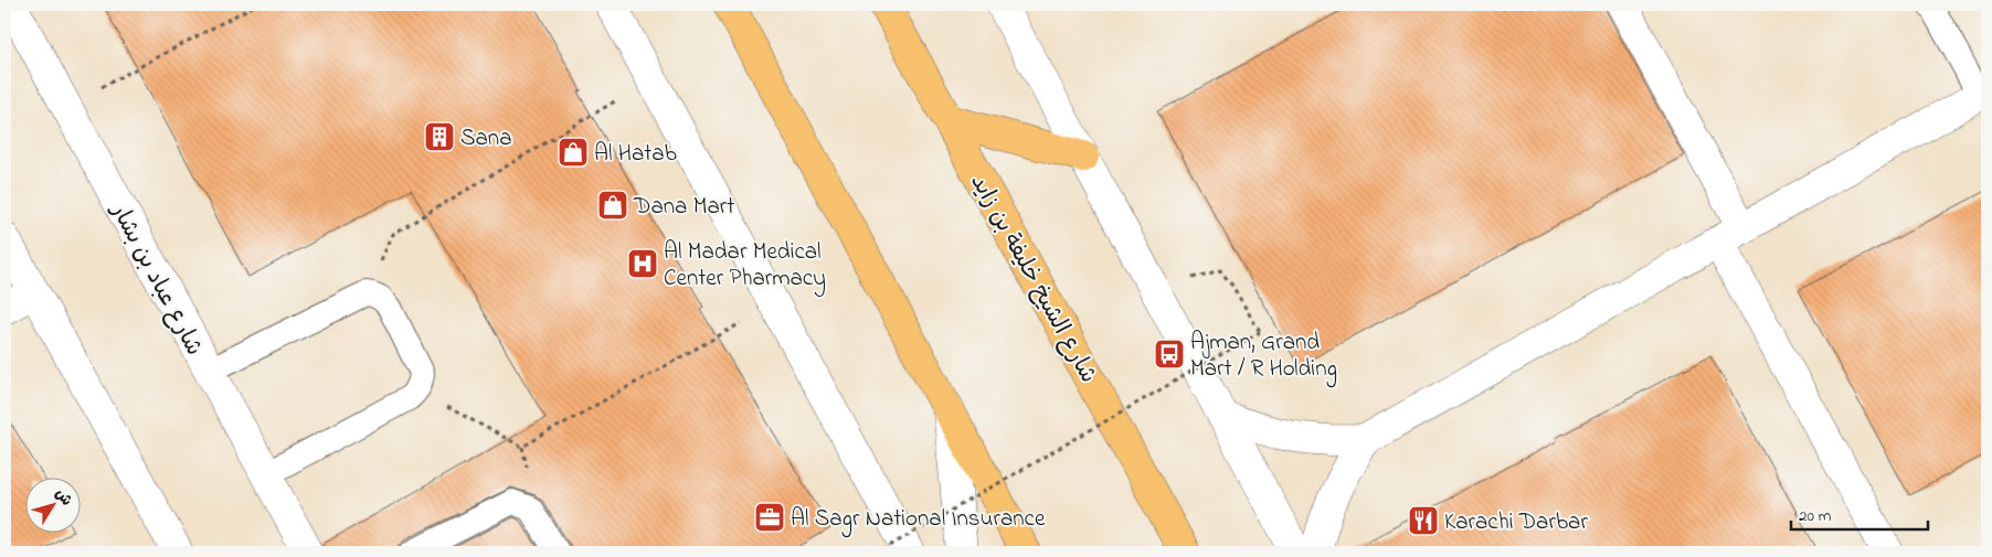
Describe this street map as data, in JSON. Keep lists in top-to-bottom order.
{
  "streets": {
    "main road": ["شارع الشيخ خليفة بن زايد"],
    "street": ["شارع عباد بن بشار"]
  },
  "places": {
    "building": ["Sana"],
    "shop": ["Al Hatab", "Dana Mart"],
    "hospital": ["Al Madar Medical Center Pharmacy"],
    "bus stop": ["Ajman, Grand Mart / R Holding"],
    "office": ["Al Sagr National Insurance"],
    "restaurant": ["Karachi Darbar"]
  },
  "scale_bar": "20 m",
  "north": "top right"
}
